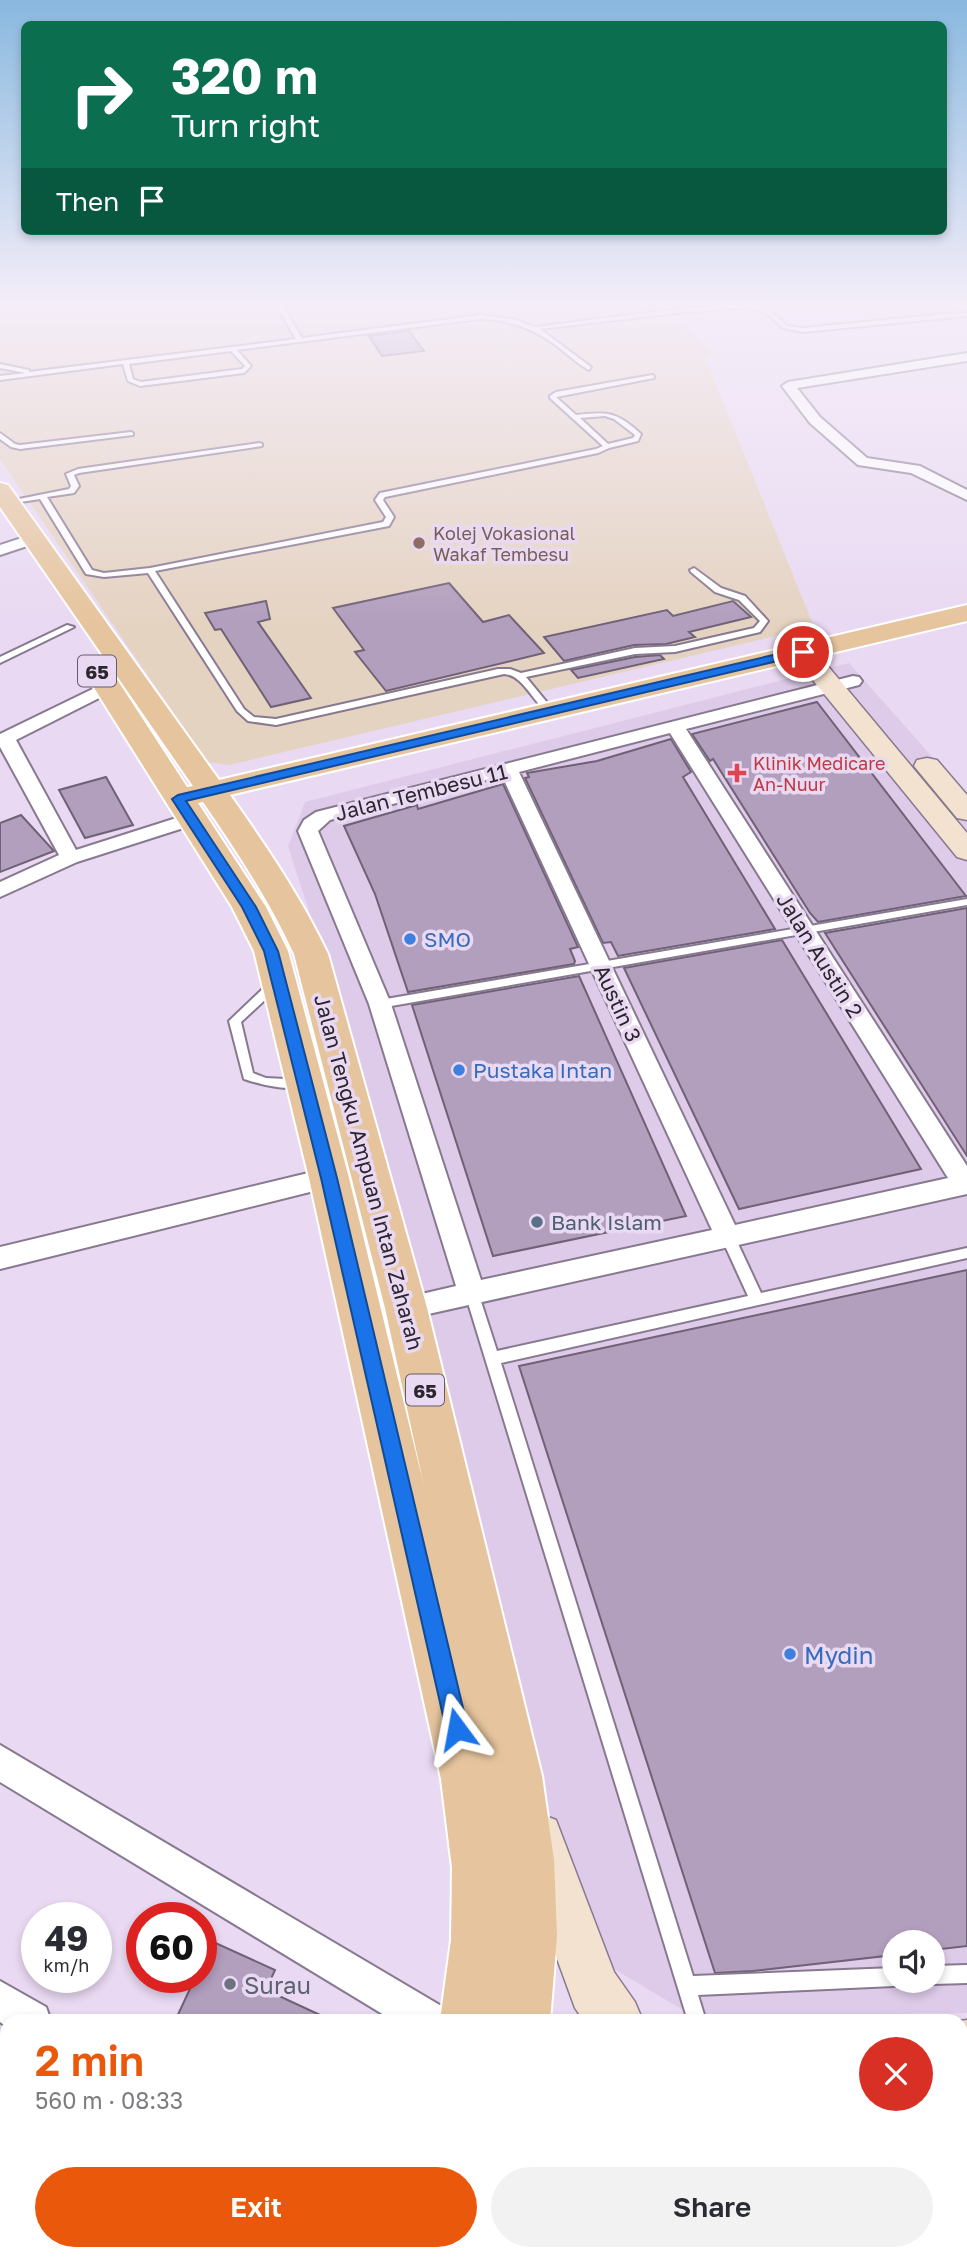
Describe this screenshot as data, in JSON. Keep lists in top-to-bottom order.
{
  "streets": {
    "main road": ["65", "Jalan Tengku Ampuan Intan Zaharah"],
    "street": ["Jalan Tembesu 11", "Jalan Austin 2", "Austin 3"]
  },
  "crossings": [
    ["Jalan Tembesu 11", "Jalan Austin 2"],
    ["Jalan Tembesu 11", "Austin 3"]
  ],
  "places": {
    "other": [
      "Kolej Vokasional Wakaf Tembesu",
      "SMO",
      "Pustaka Intan",
      "Bank Islam",
      "Mydin",
      "Surau"
    ],
    "health": ["Klinik Medicare An-Nuur"]
  },
  "page": {
    "turn": ["320 m", "Turn right"],
    "then": "Then",
    "speed": "49 km/h",
    "limit": "60",
    "heading": ["2 min", "560 m · 08:33"],
    "buttons": ["Exit", "Share"]
  }
}
